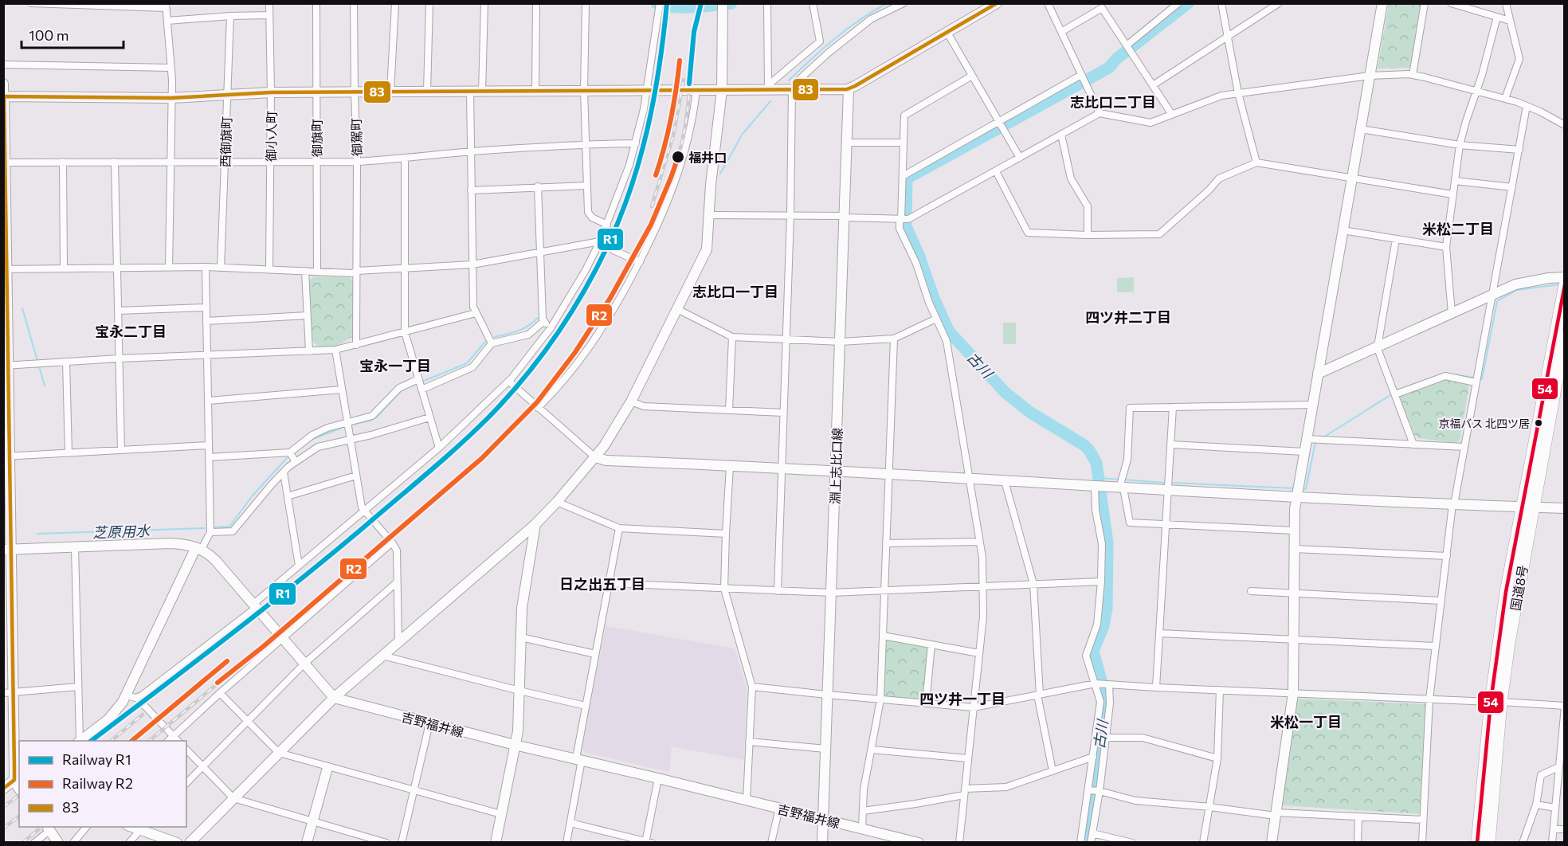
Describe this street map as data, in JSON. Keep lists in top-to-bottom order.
{
  "streets": {
    "highway": ["国道8号"],
    "street": [
      "御小人町",
      "御駕町",
      "御旗町",
      "西御旗町",
      "淵上志比口線",
      "吉野福井線"
    ]
  },
  "crossings": [
    ["淵上志比口線", "吉野福井線"]
  ],
  "districts": [
    "志比口二丁目",
    "米松二丁目",
    "志比口一丁目",
    "四ツ井二丁目",
    "宝永二丁目",
    "宝永一丁目",
    "日之出五丁目",
    "四ツ井一丁目",
    "米松一丁目"
  ],
  "water": ["古川", "芝原用水"],
  "places": ["福井口", "京福バス 北四ツ居"],
  "lines": [
    "rail line R1",
    "transit line 83",
    "rail line R2",
    "transit line 54"
  ],
  "legend": ["Railway R1", "Railway R2", "83"],
  "scale_bar": "100 m"
}
